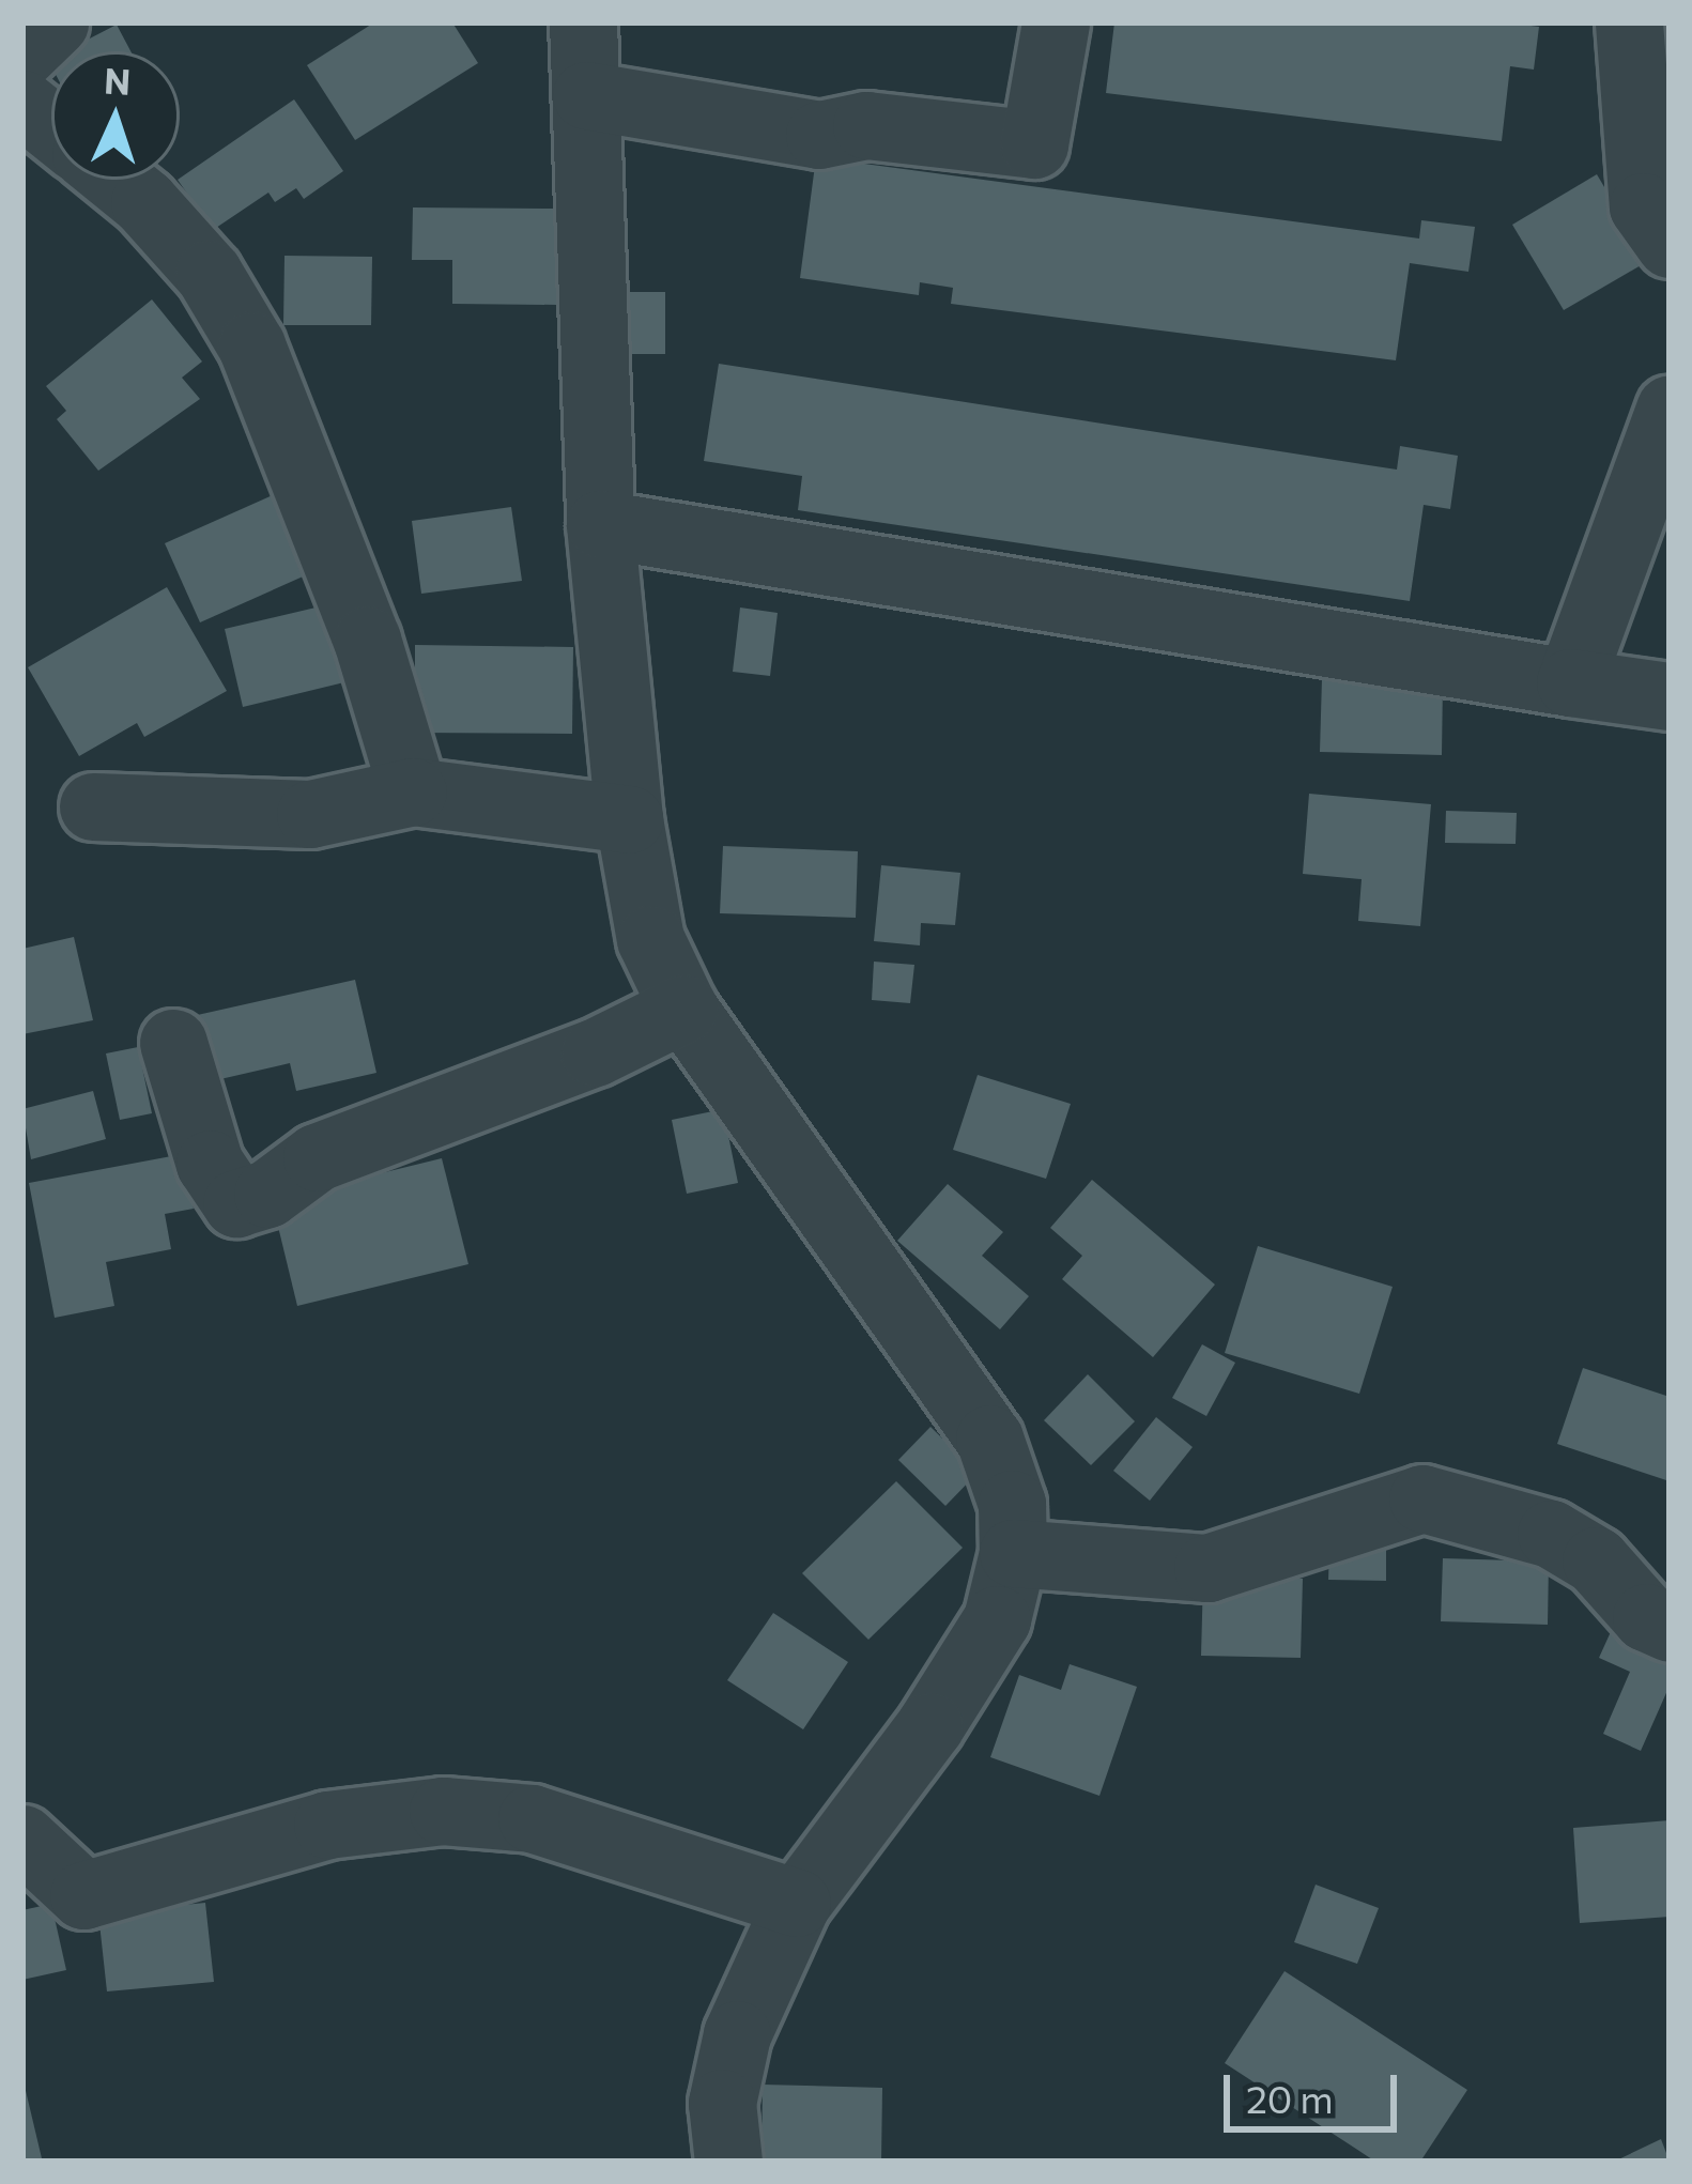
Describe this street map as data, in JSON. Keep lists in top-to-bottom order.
{
  "scale_bar": "20 m",
  "north": "top"
}
